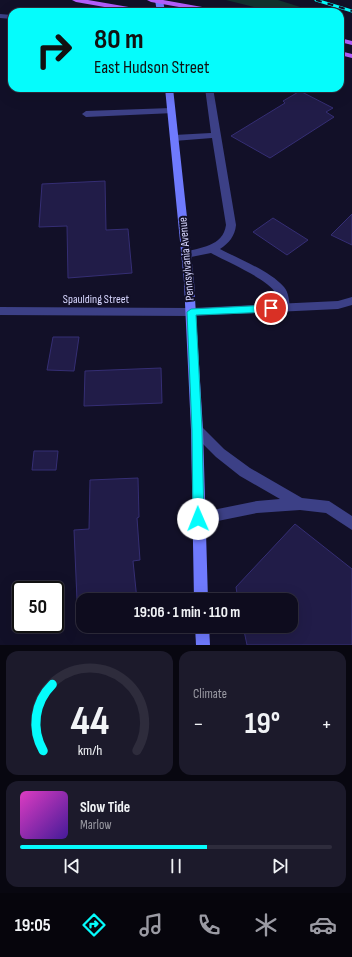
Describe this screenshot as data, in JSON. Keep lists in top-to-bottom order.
{
  "streets": {
    "main road": ["Pennsylvania Avenue"],
    "street": ["Spaulding Street"]
  },
  "crossings": [
    ["Pennsylvania Avenue", "Spaulding Street"]
  ],
  "page": {
    "turn": ["80 m", "East Hudson Street"],
    "limit": "50",
    "trip": "19:06 · 1 min · 110 m",
    "tile": "Climate",
    "heat": ["−", "19°", "+"],
    "song": ["Slow Tide", "Marlow"],
    "tabs": "19:05",
    "gauge": ["44", "km/h"]
  }
}
